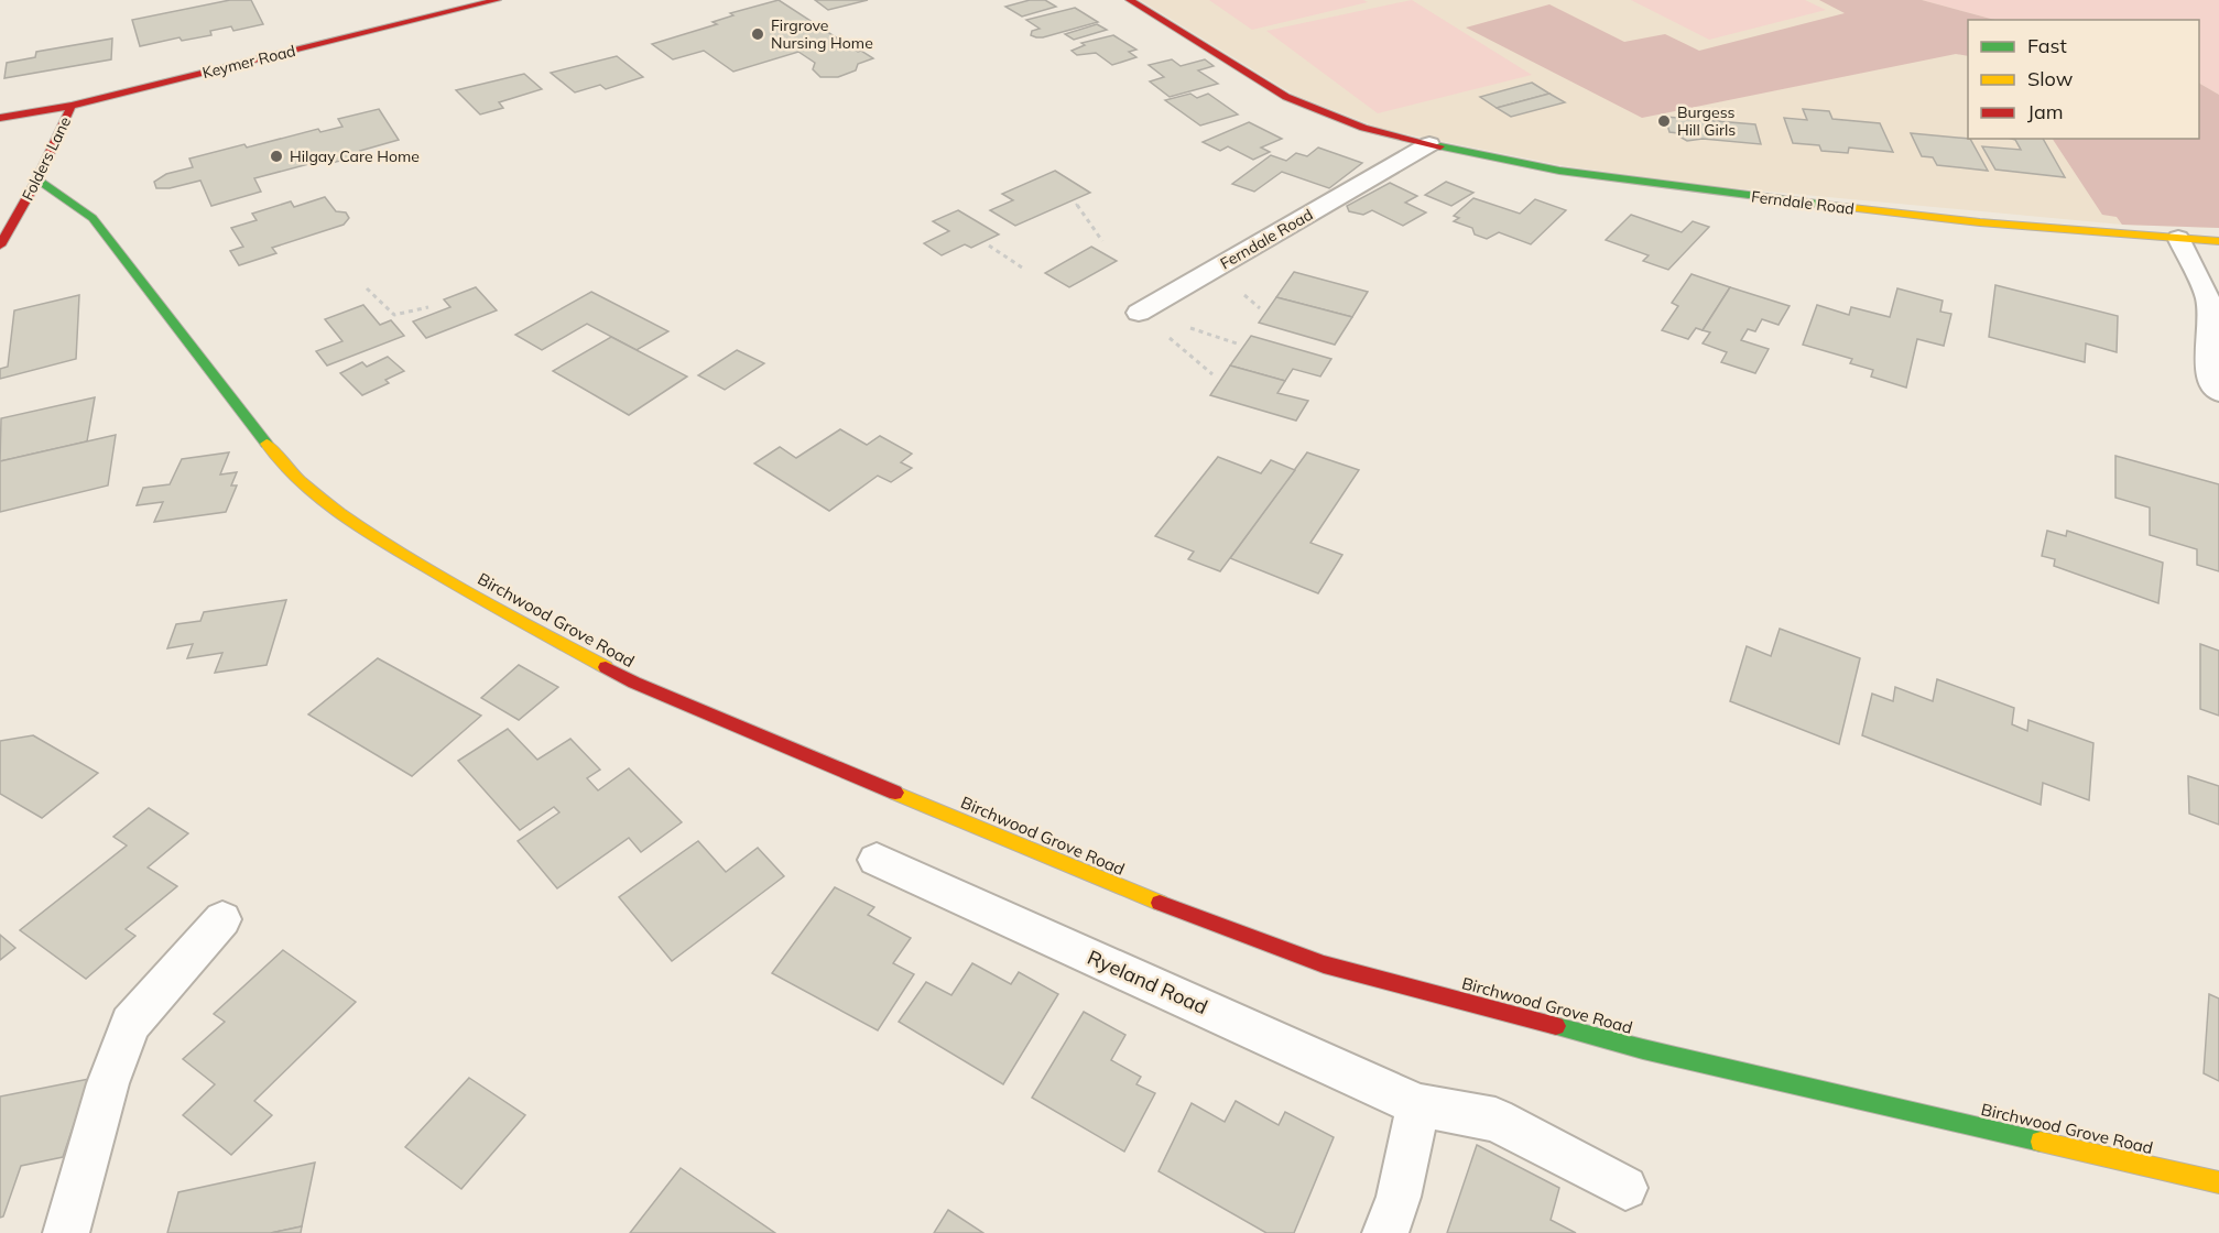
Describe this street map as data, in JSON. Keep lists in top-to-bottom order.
{
  "streets": {
    "street": [
      "Keymer Road",
      "Folders Lane",
      "Ferndale Road",
      "Birchwood Grove Road"
    ],
    "lane": ["Ryeland Road"]
  },
  "crossings": [
    ["Keymer Road", "Folders Lane"],
    ["Folders Lane", "Birchwood Grove Road"]
  ],
  "places": ["Firgrove Nursing Home", "Burgess Hill Girls", "Hilgay Care Home"],
  "legend": ["Fast", "Slow", "Jam"]
}
